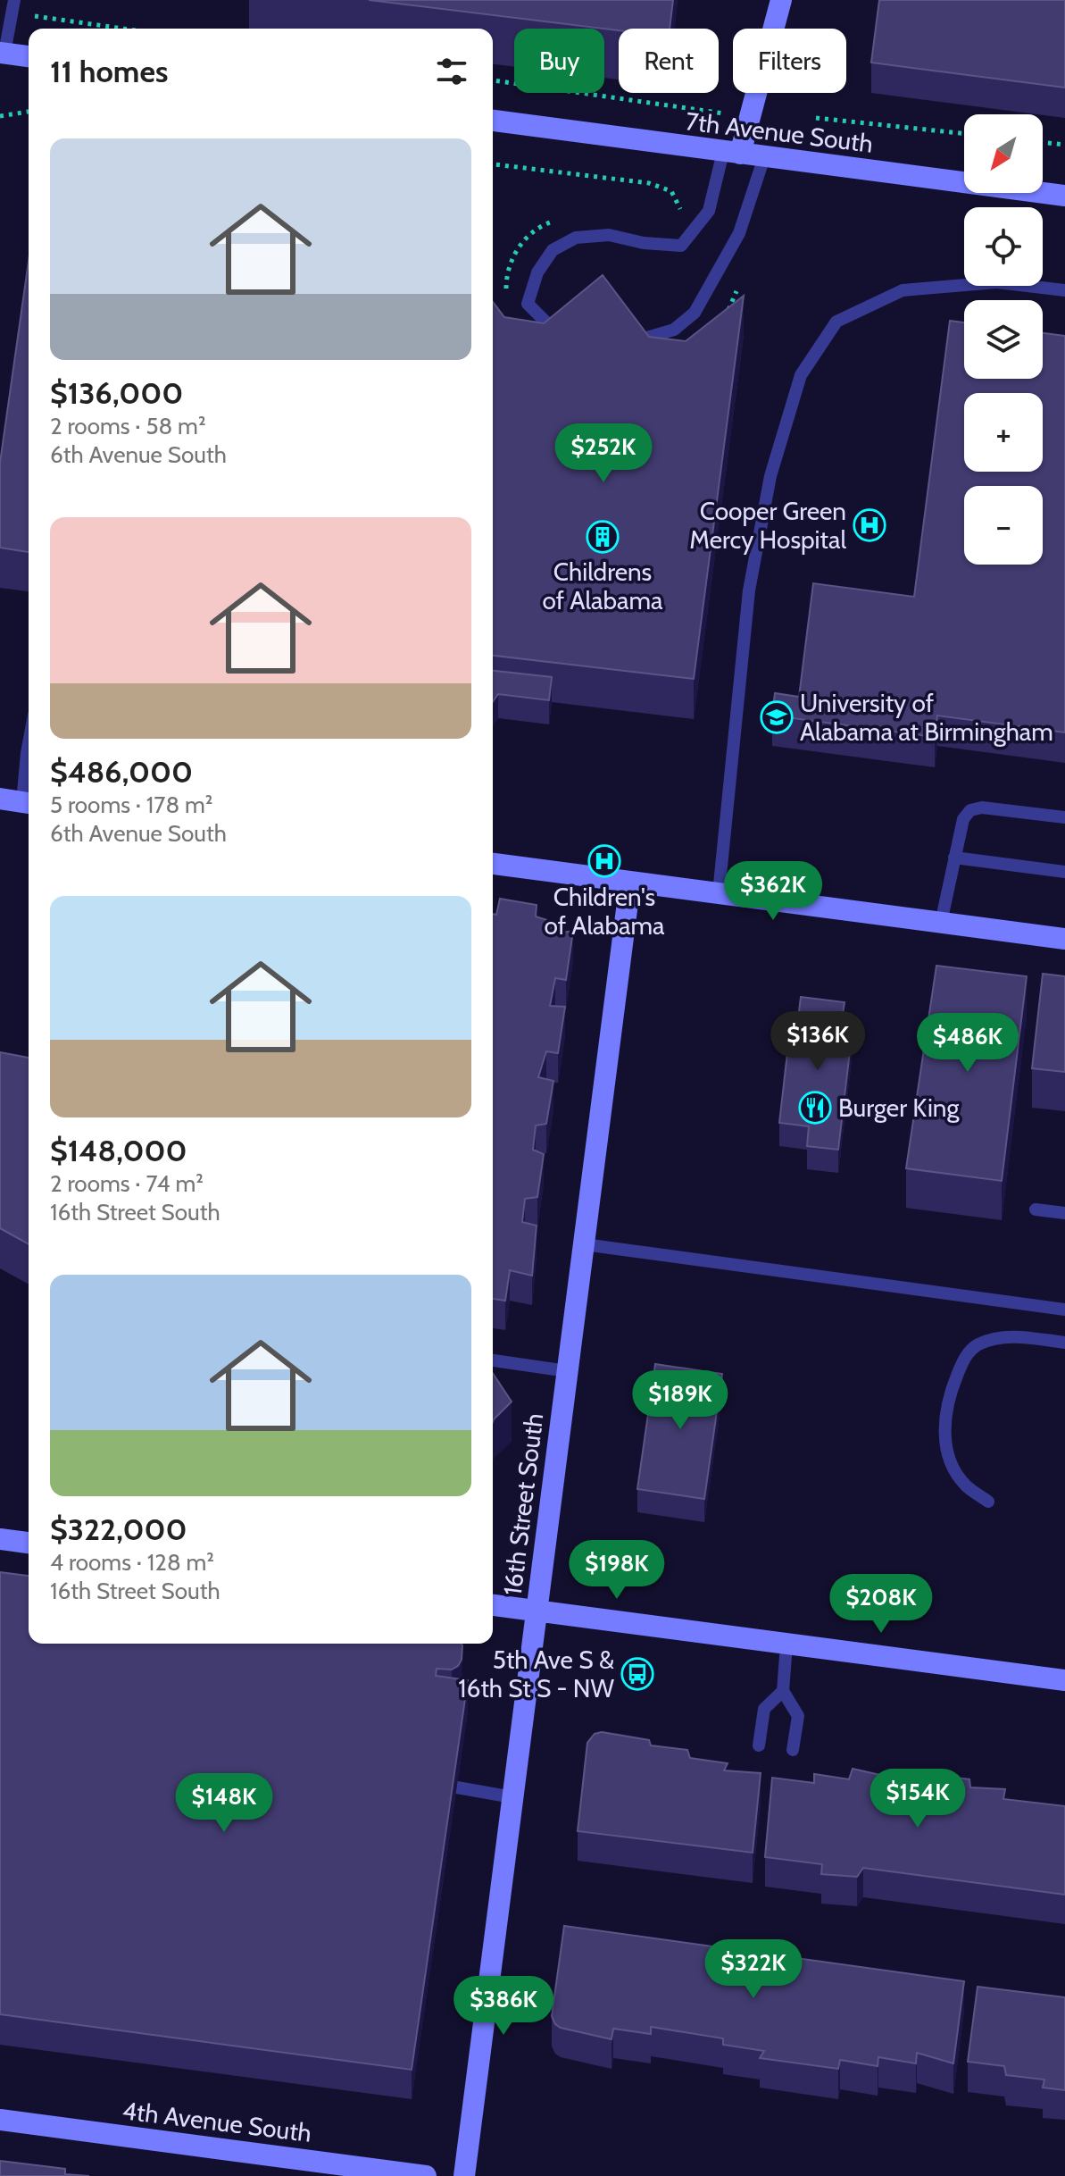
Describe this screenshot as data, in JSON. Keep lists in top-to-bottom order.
{
  "streets": {
    "street": ["7th Avenue South", "16th Street South", "4th Avenue South"]
  },
  "places": {
    "hospital": ["Cooper Green Mercy Hospital", "Children's of Alabama"],
    "building": ["Childrens of Alabama"],
    "school or university": ["University of Alabama at Birmingham"],
    "restaurant": ["Burger King"],
    "bus stop": ["5th Ave S & 16th St S - NW"]
  },
  "north": "bottom left",
  "page": {
    "chip": ["Buy", "Rent", "Filters"],
    "heading": "11 homes",
    "map_buttons": ["+", "−"],
    "list": [
      {
        "name": "$136,000",
        "note": "2 rooms · 58 m² · 6th Avenue South"
      },
      {
        "name": "$486,000",
        "note": "5 rooms · 178 m² · 6th Avenue South"
      },
      {
        "name": "$148,000",
        "note": "2 rooms · 74 m² · 16th Street South"
      },
      {
        "name": "$322,000",
        "note": "4 rooms · 128 m² · 16th Street South"
      }
    ],
    "price": [
      "$252K",
      "$362K",
      "$136K",
      "$486K",
      "$189K",
      "$198K",
      "$208K",
      "$154K",
      "$148K",
      "$322K",
      "$386K"
    ]
  }
}
